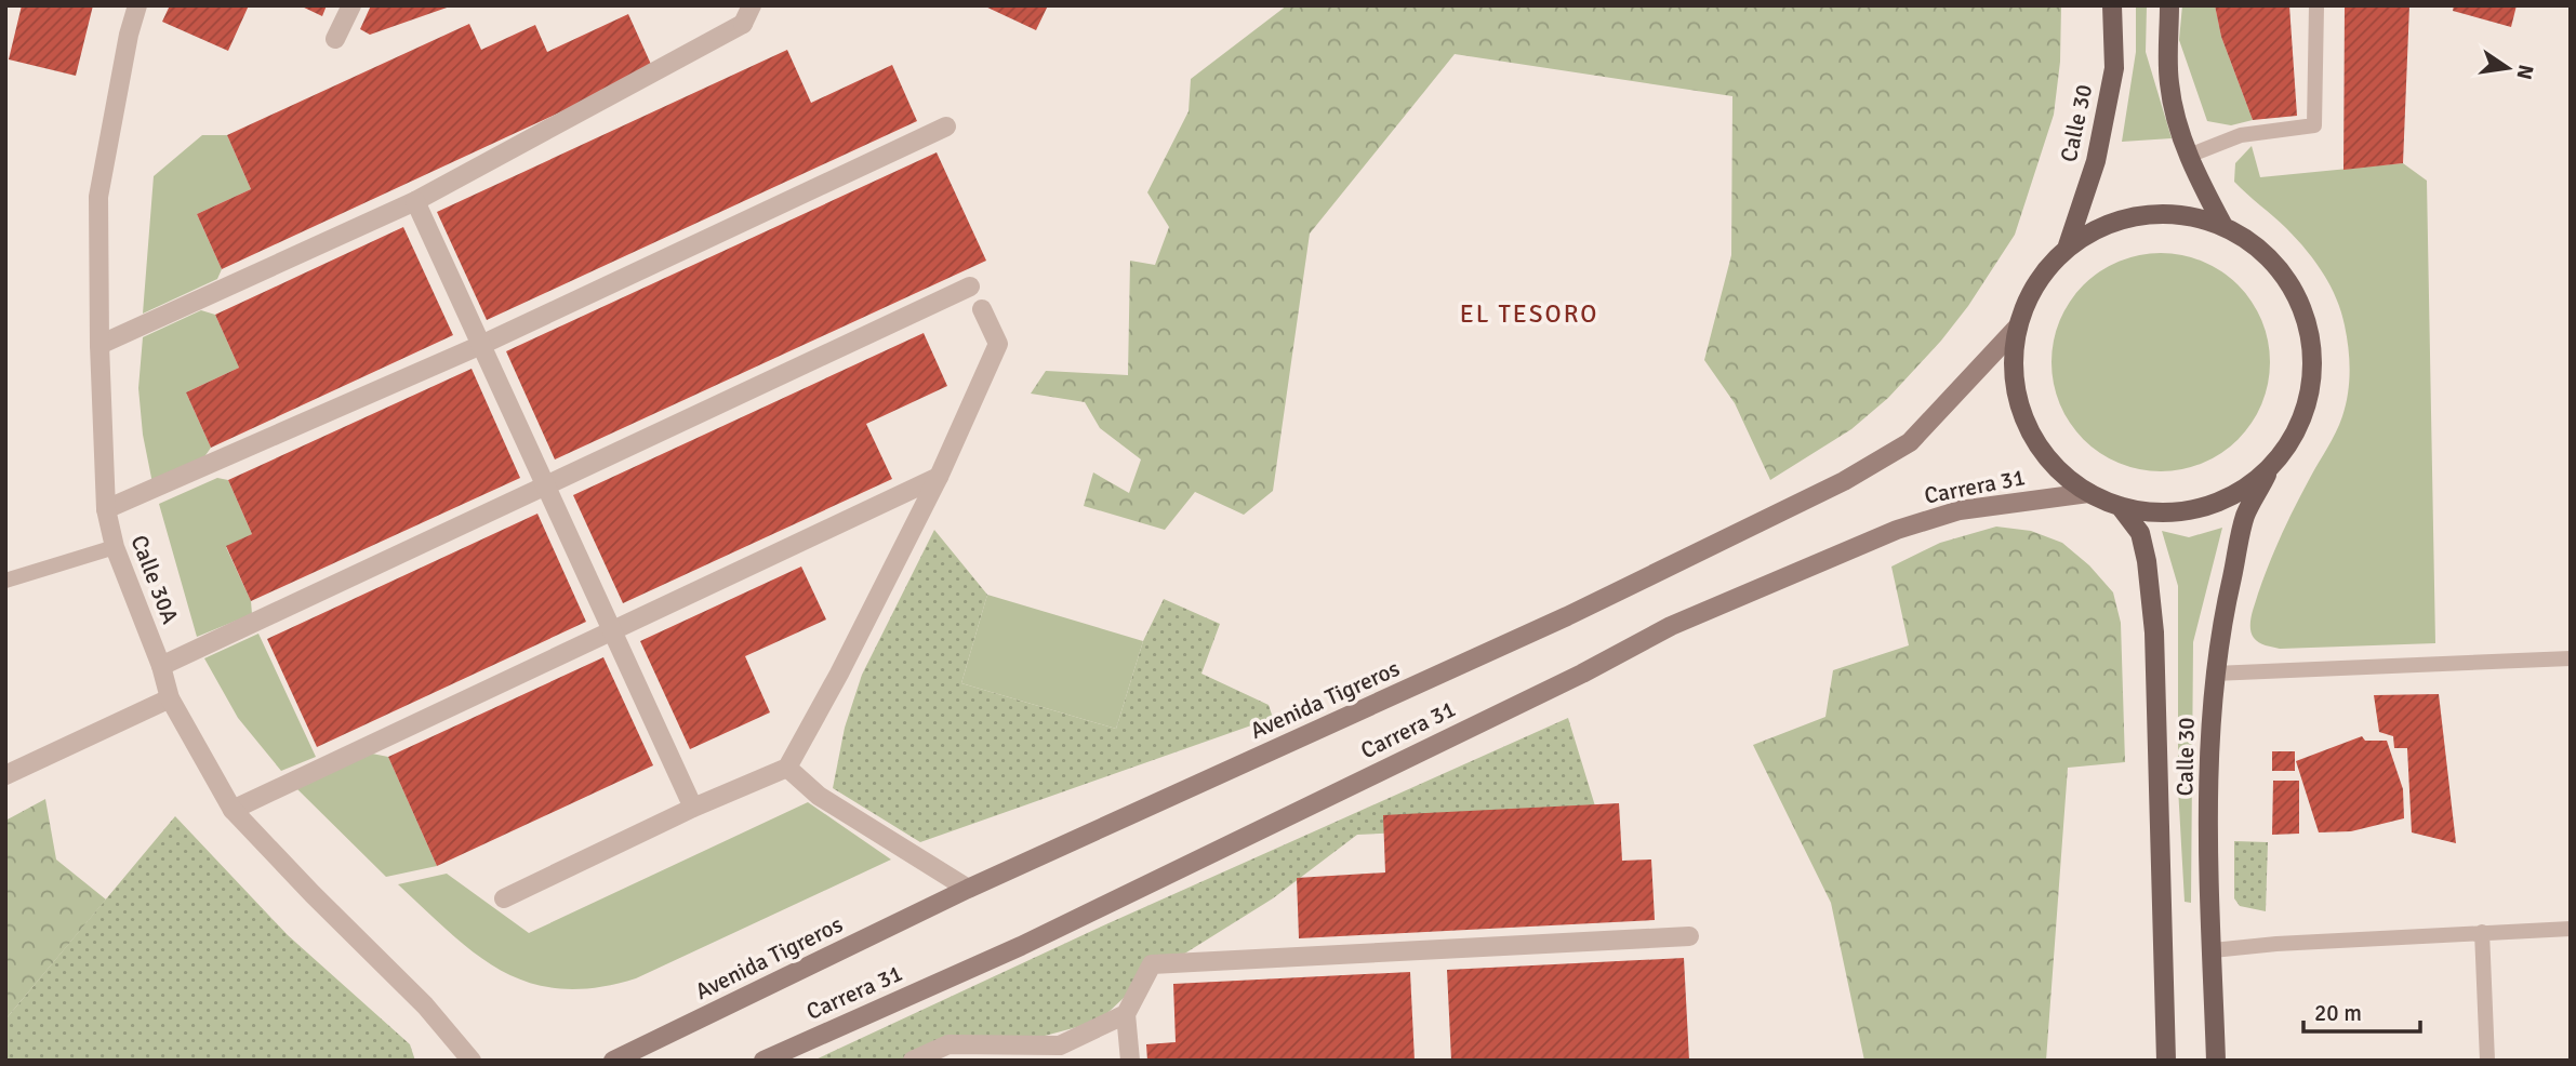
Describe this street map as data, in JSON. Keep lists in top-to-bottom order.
{
  "streets": {
    "main road": ["Calle 30", "Carrera 31", "Avenida Tigreros"],
    "street": ["Calle 30A"]
  },
  "districts": ["EL TESORO"],
  "scale_bar": "20 m",
  "north": "right"
}
